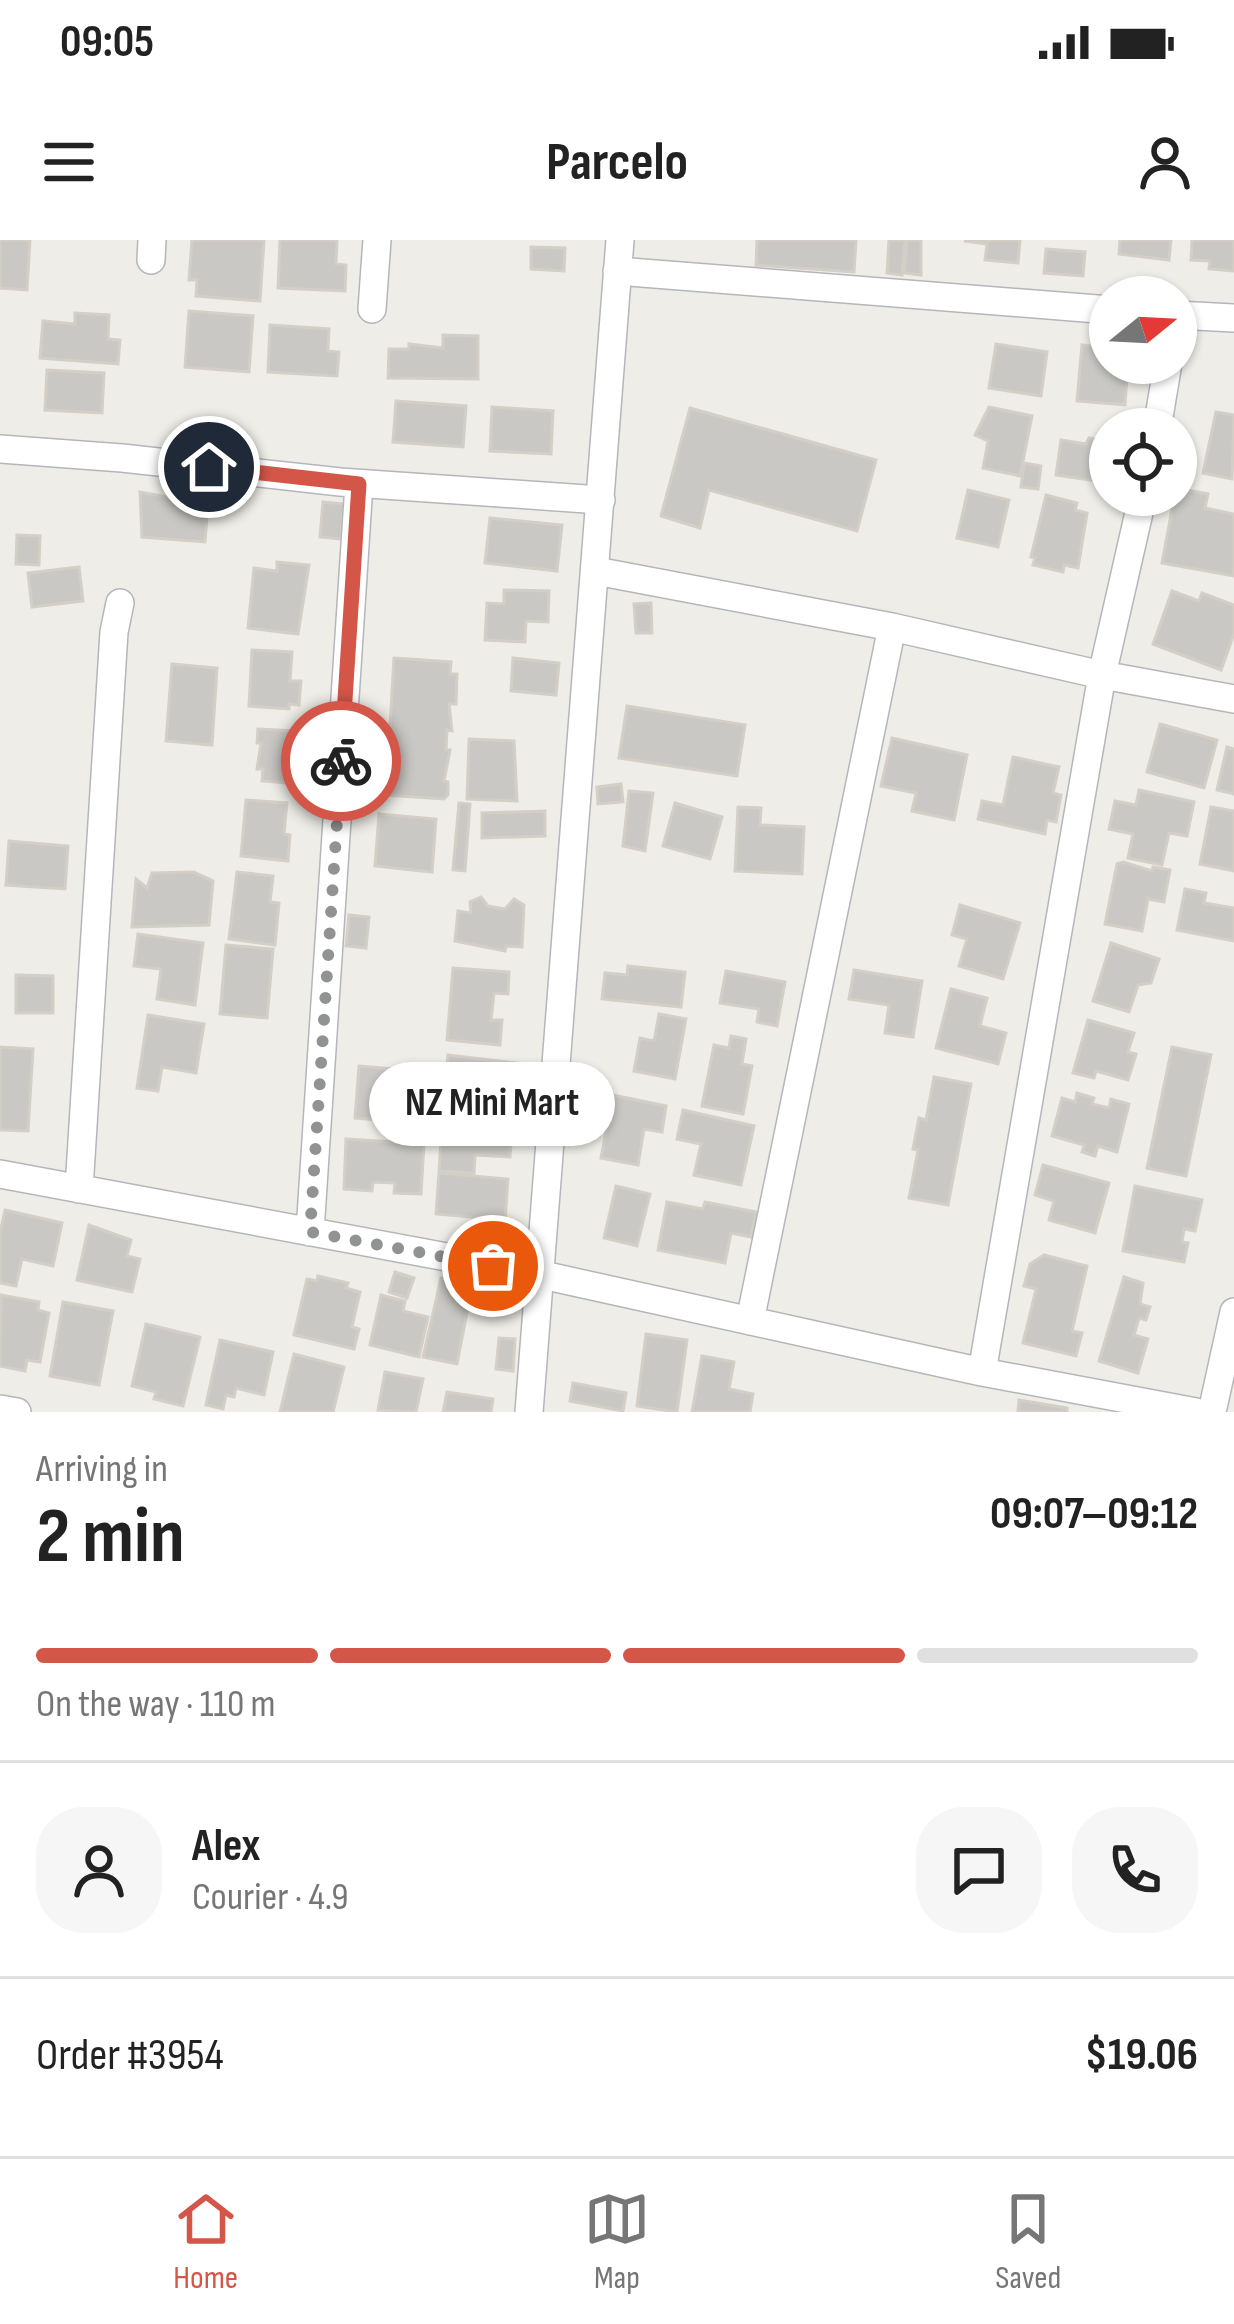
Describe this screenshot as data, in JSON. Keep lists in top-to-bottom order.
{
  "places": ["NZ Mini Mart"],
  "north": "right",
  "page": {
    "status": "09:05",
    "header": "Parcelo",
    "bubble": "NZ Mini Mart",
    "heading": ["2 min", "Arriving in", "09:07–09:12"],
    "panel": [
      "Alex",
      "Courier · 4.9",
      "Order #3954",
      "$19.06"
    ],
    "bar": "On the way · 110 m",
    "tabs": ["Home", "Map", "Saved"]
  }
}
